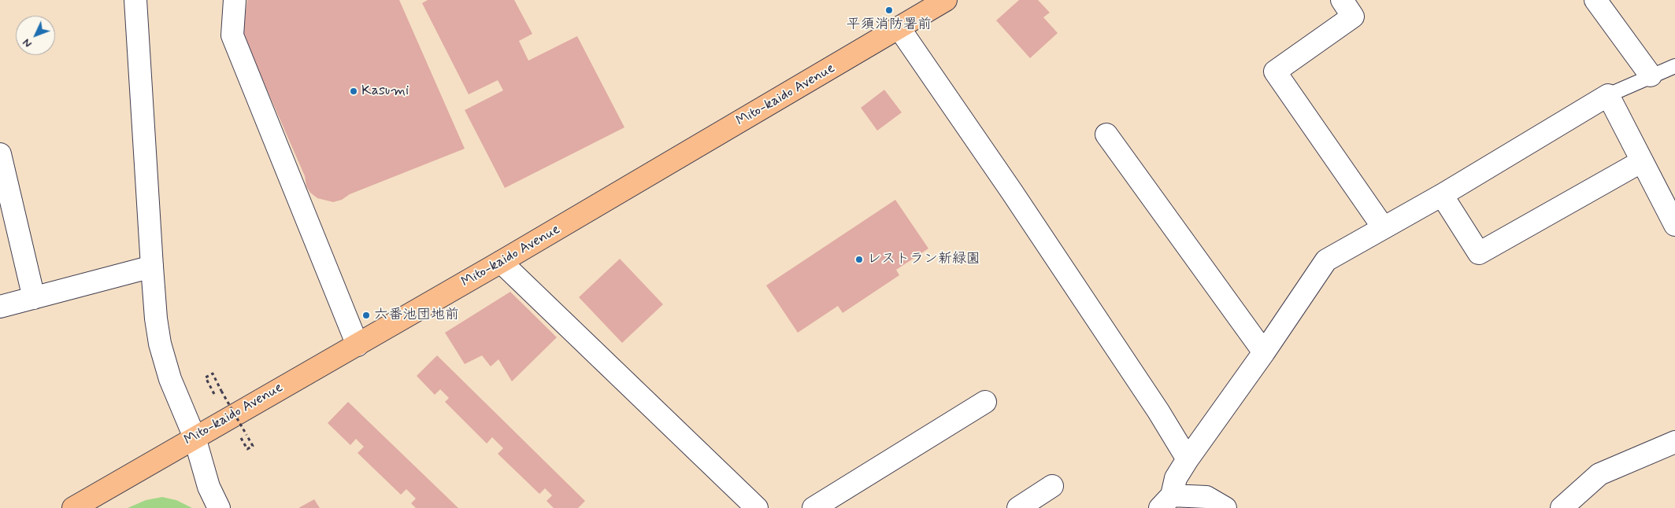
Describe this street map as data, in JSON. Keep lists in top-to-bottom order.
{
  "streets": {
    "main road": ["Mito-kaido Avenue"]
  },
  "places": [
    "平須消防署前",
    "Kasumi",
    "レストラン新緑園",
    "六番池団地前"
  ],
  "north": "bottom left"
}
